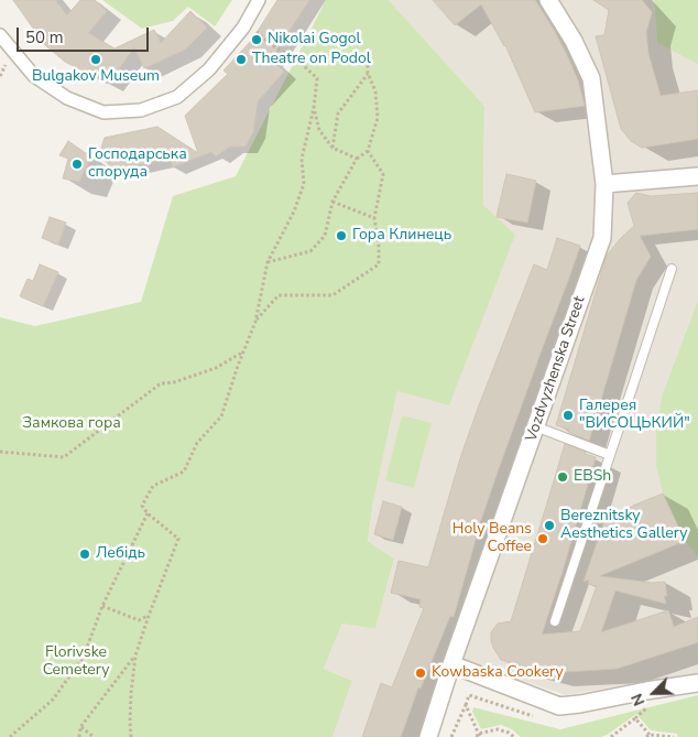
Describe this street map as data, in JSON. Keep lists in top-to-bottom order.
{
  "streets": {
    "street": ["Vozdvyzhenska Street"]
  },
  "parks": ["Замкова гора", "Florivske Cemetery"],
  "places": [
    "Nikolai Gogol",
    "Bulgakov Museum",
    "Theatre on Podol",
    "Господарська споруда",
    "Гора Клинець",
    "Галерея \"ВИСОЦЬКИЙ\"",
    "EBSh",
    "Bereznitsky Aesthetics Gallery",
    "Holy Beans Coffee",
    "Лебідь",
    "Kowbaska Cookery"
  ],
  "scale_bar": "50 m",
  "north": "bottom left"
}
